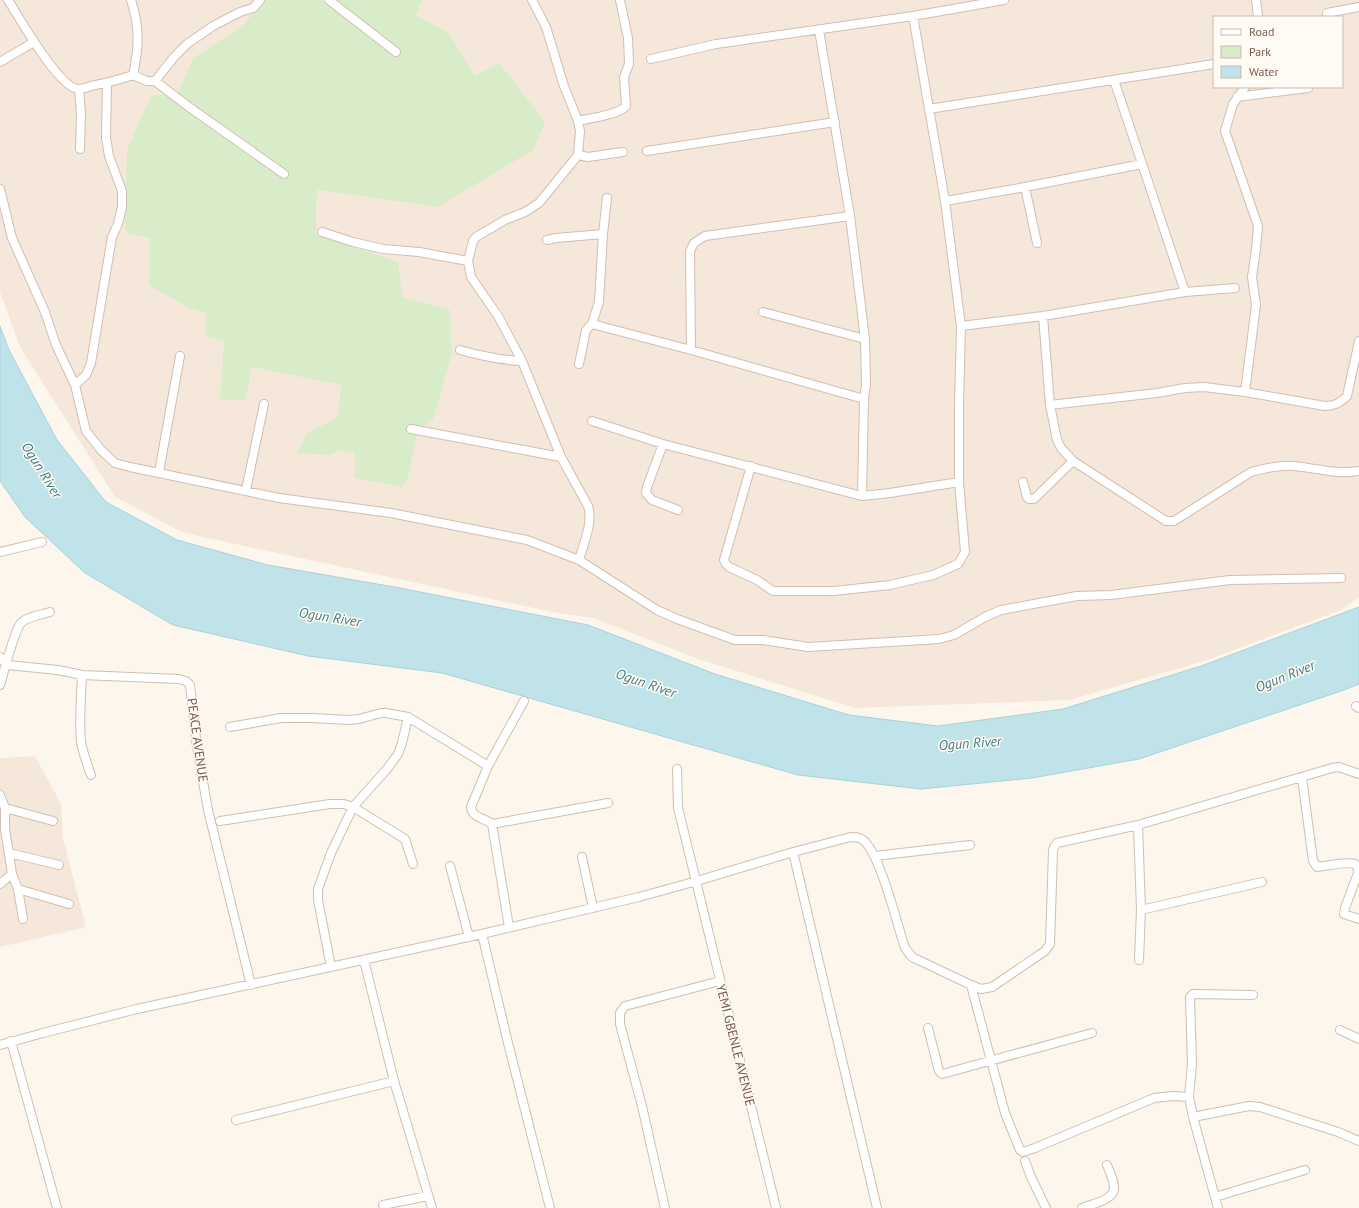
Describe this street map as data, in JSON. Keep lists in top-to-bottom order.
{
  "streets": {
    "street": ["PEACE AVENUE", "YEMI GBENLE AVENUE"]
  },
  "water": ["Ogun River"],
  "legend": ["Road", "Park", "Water"]
}
